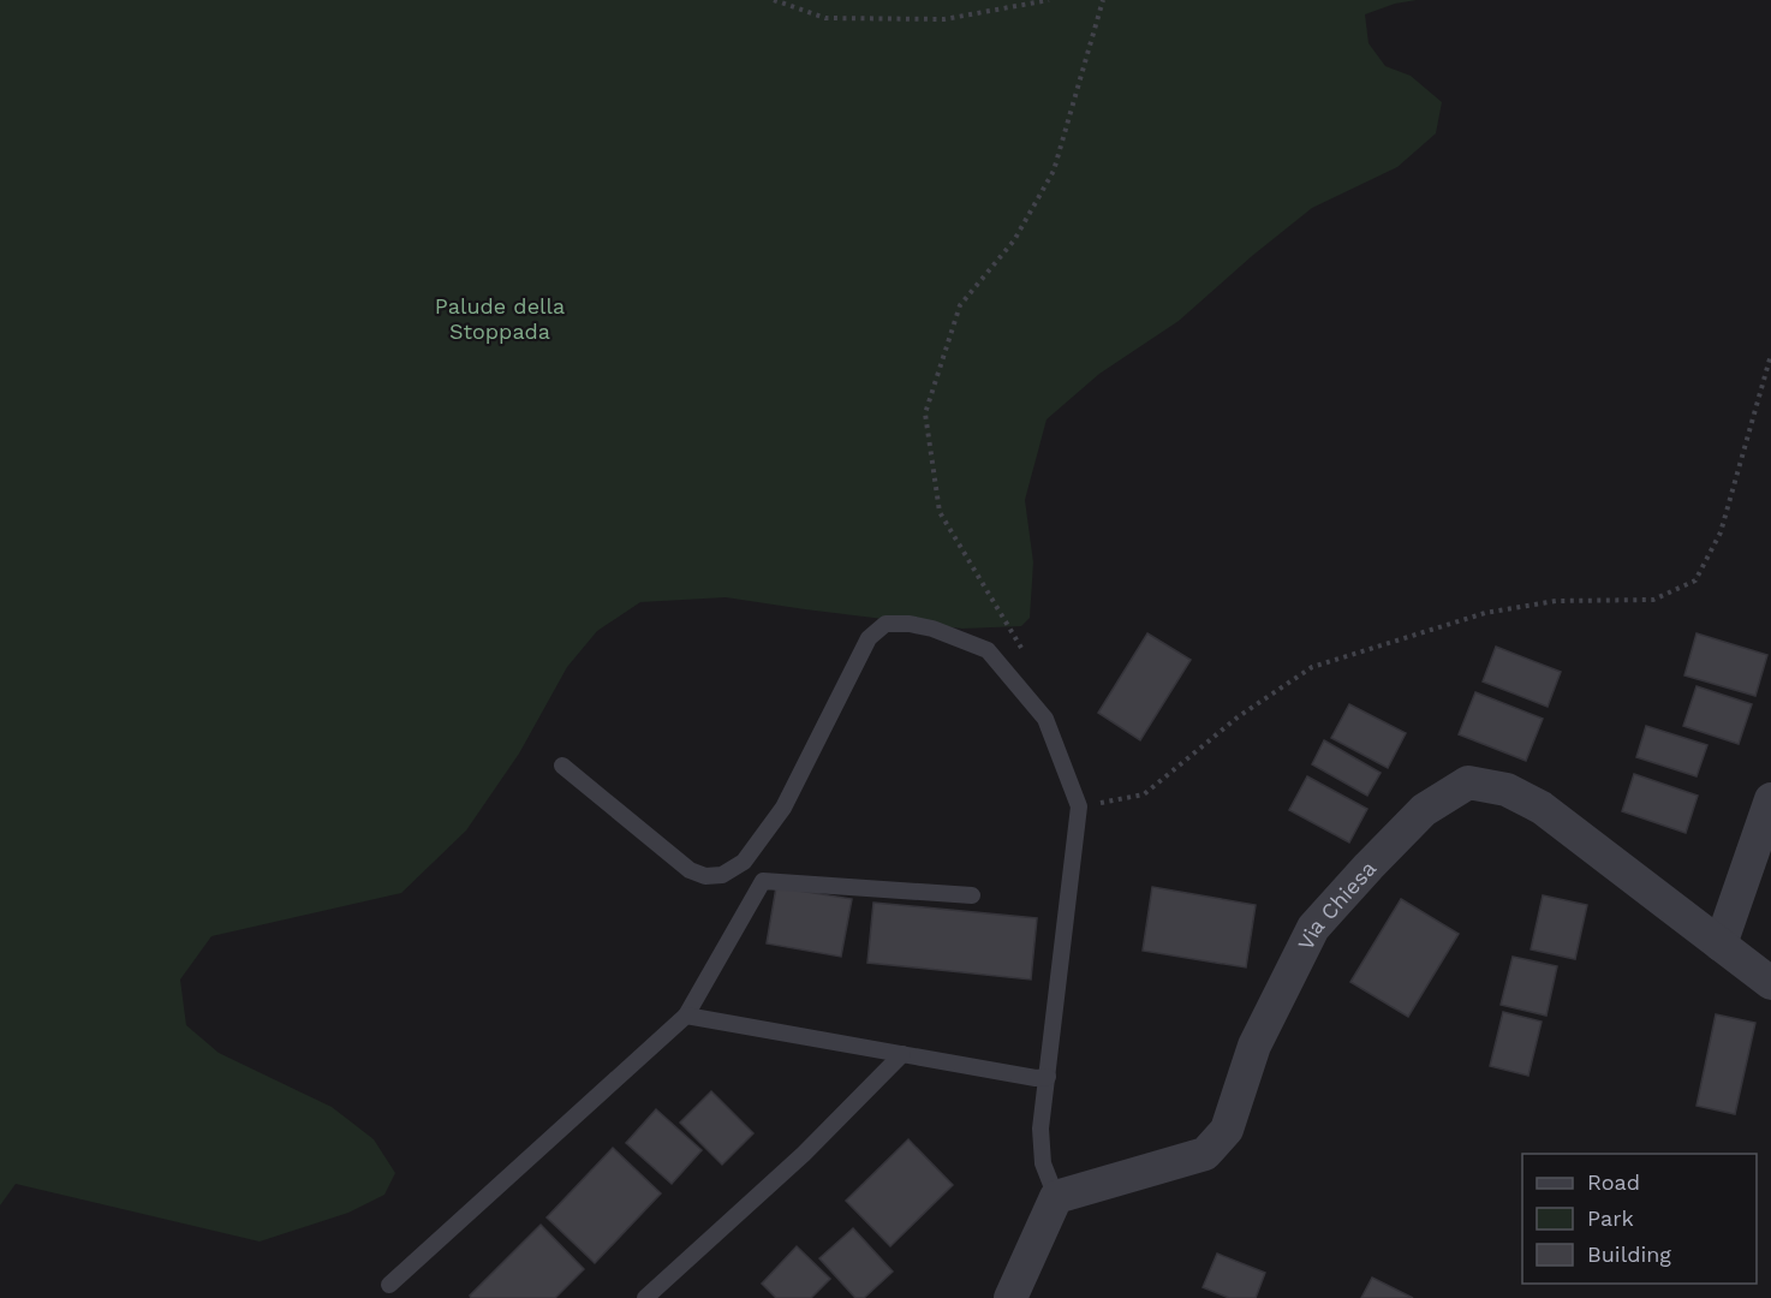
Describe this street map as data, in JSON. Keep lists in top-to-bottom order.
{
  "streets": {
    "street": ["Via Chiesa"]
  },
  "parks": ["Palude della Stoppada"],
  "legend": ["Road", "Park", "Building"]
}
